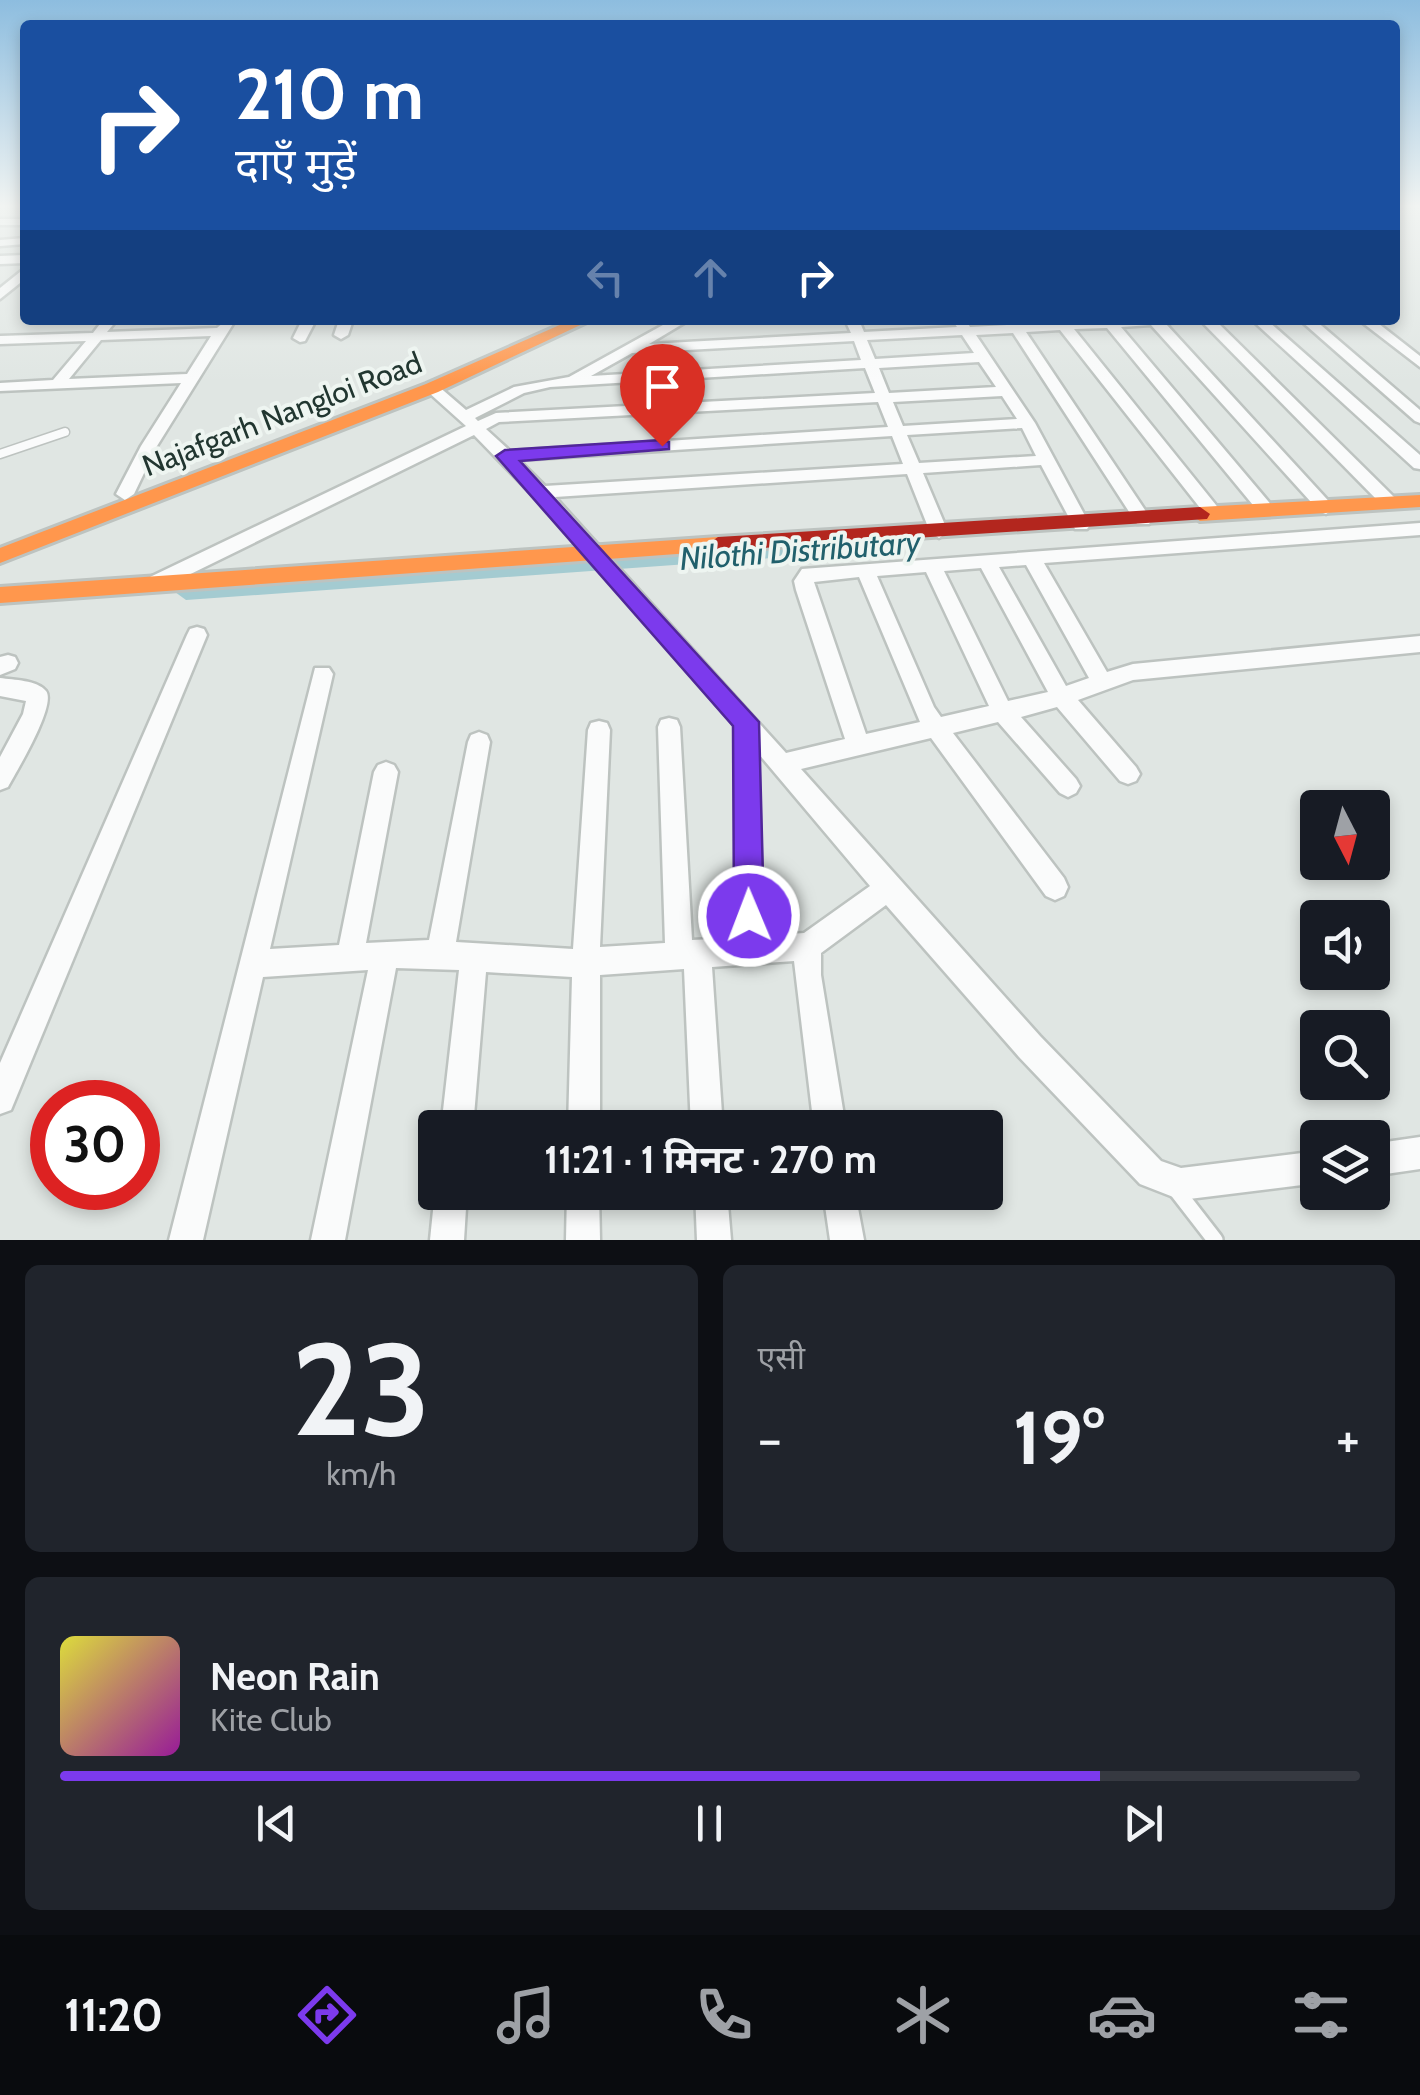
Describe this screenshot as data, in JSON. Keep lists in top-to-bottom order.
{
  "streets": {
    "street": ["Najafgarh Nangloi Road"]
  },
  "water": ["Nilothi Distributary"],
  "north": "bottom",
  "page": {
    "turn": ["210 m", "दाएँ मुड़ें"],
    "limit": "30",
    "trip": "11:21 · 1 मिनट · 270 m",
    "tile": [
      ["23", "km/h"],
      "एसी"
    ],
    "heat": ["−", "19°", "+"],
    "song": ["Neon Rain", "Kite Club"],
    "tabs": "11:20"
  }
}
